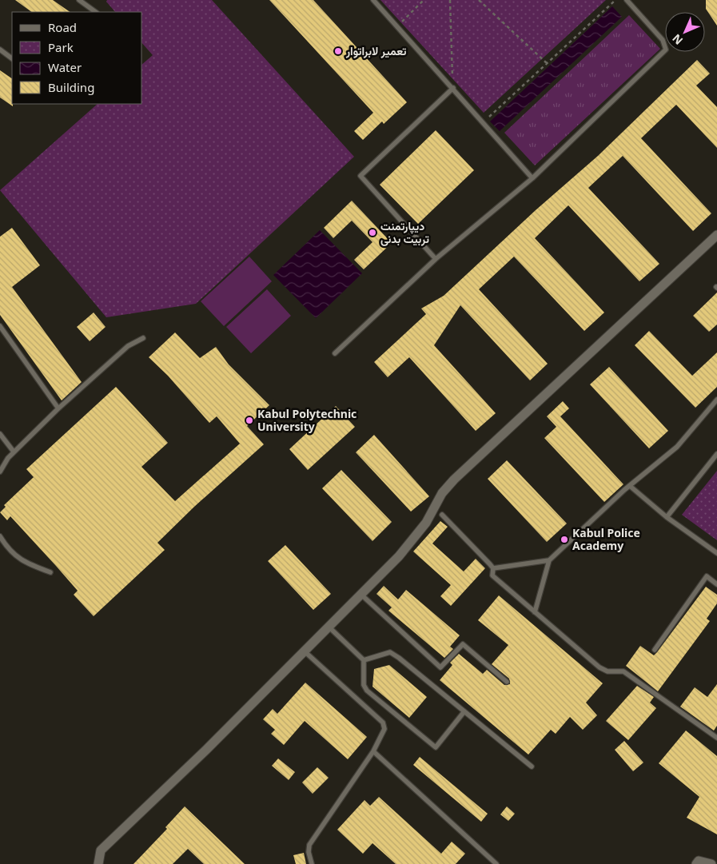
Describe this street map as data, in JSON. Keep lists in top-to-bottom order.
{
  "places": [
    "تعمیر لابراتوار",
    "دیپارتمنت تربیت بدنی",
    "Kabul Polytechnic University",
    "Kabul Police Academy"
  ],
  "legend": [
    "Road",
    "Park",
    "Water",
    "Building"
  ],
  "north": "bottom left"
}
